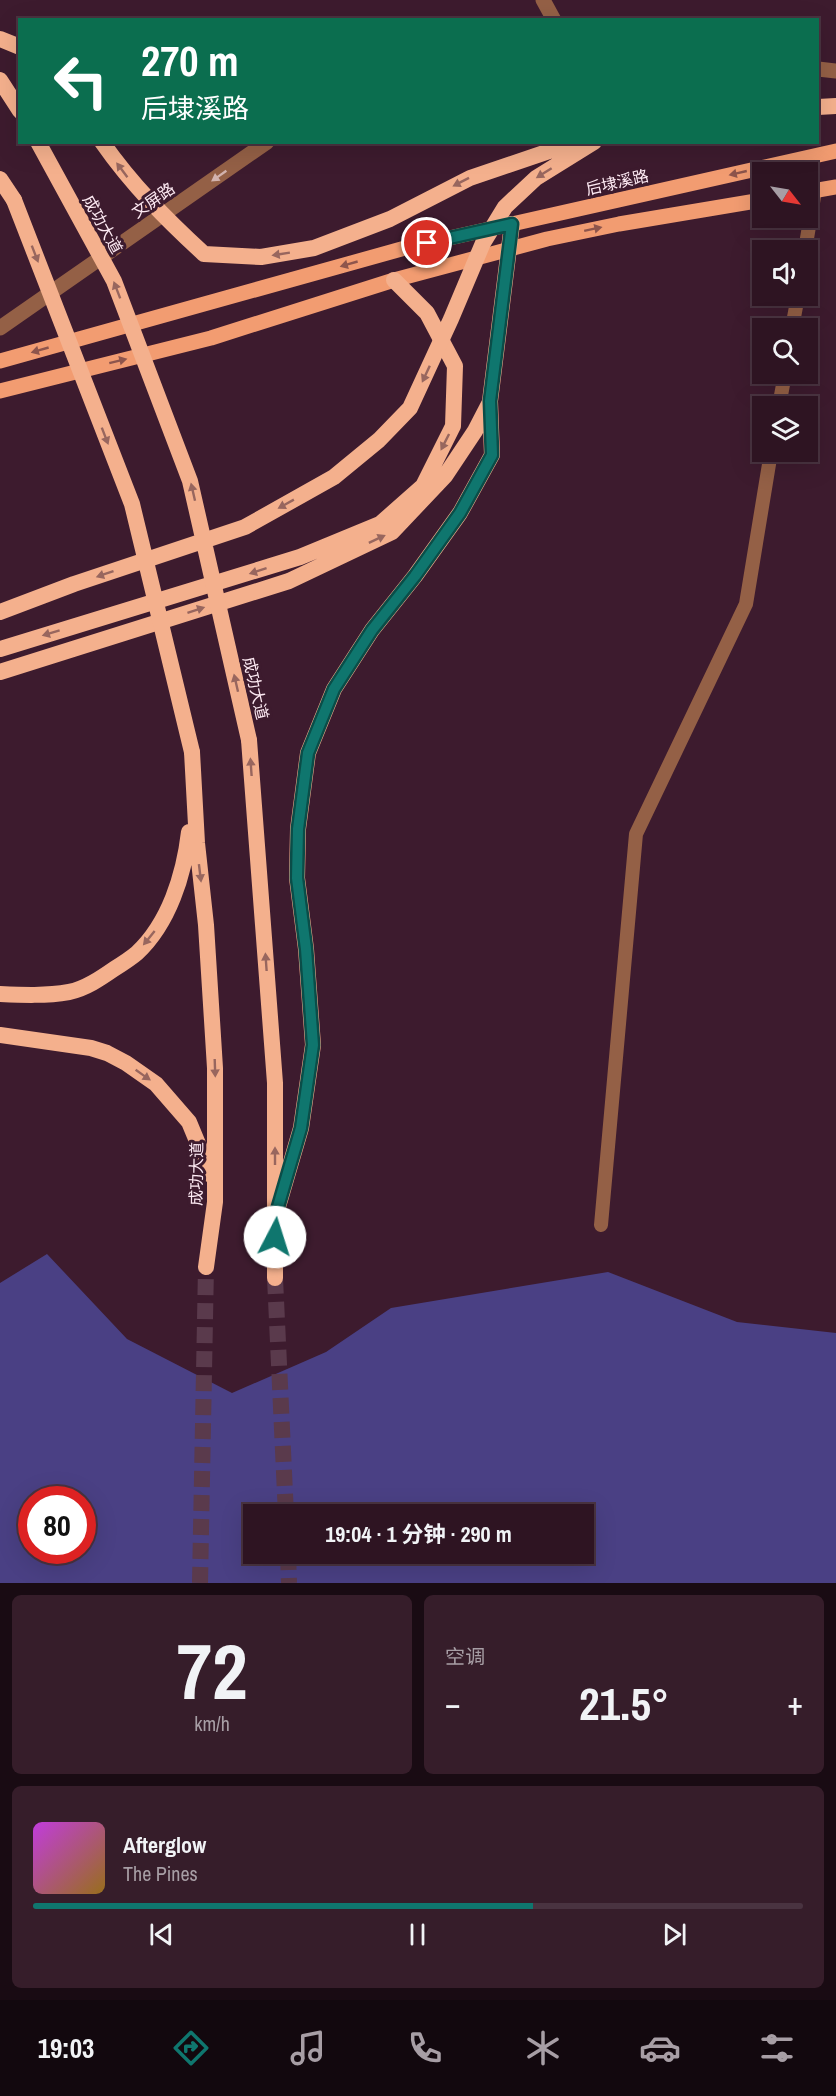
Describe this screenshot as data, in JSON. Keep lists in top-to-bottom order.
{
  "streets": {
    "highway": ["成功大道"],
    "main road": ["后埭溪路"],
    "street": ["文屏路"]
  },
  "one_way": ["文屏路"],
  "north": "bottom right",
  "page": {
    "turn": ["270 m", "后埭溪路"],
    "limit": "80",
    "trip": "19:04 · 1 分钟 · 290 m",
    "tile": [
      ["72", "km/h"],
      "空调"
    ],
    "heat": ["−", "21.5°", "+"],
    "song": ["Afterglow", "The Pines"],
    "tabs": "19:03"
  }
}
